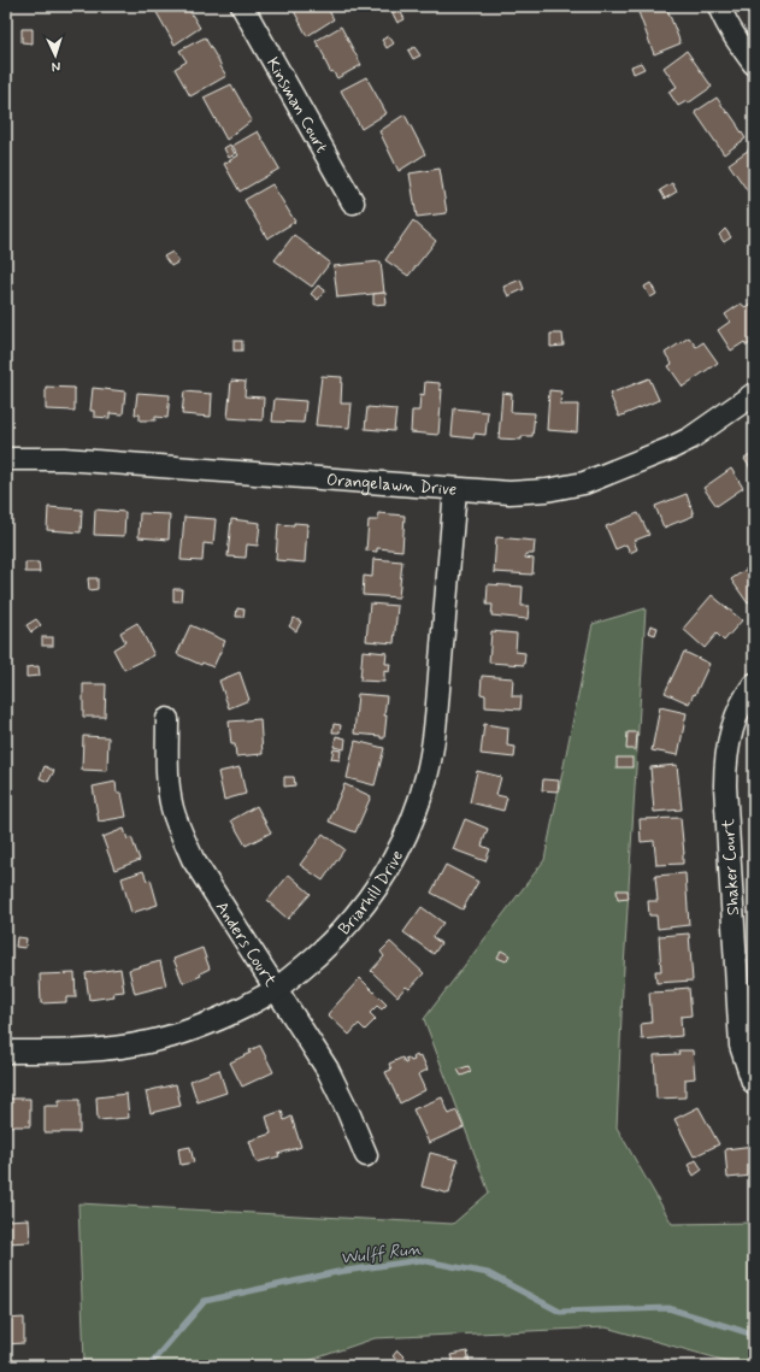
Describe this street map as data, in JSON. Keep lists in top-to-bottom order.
{
  "streets": {
    "street": [
      "Kinsman Court",
      "Orangelawn Drive",
      "Shaker Court",
      "Briarhill Drive",
      "Anders Court"
    ]
  },
  "crossings": [
    ["Orangelawn Drive", "Briarhill Drive"],
    ["Briarhill Drive", "Anders Court"]
  ],
  "water": ["Wulff Run"],
  "north": "bottom"
}
